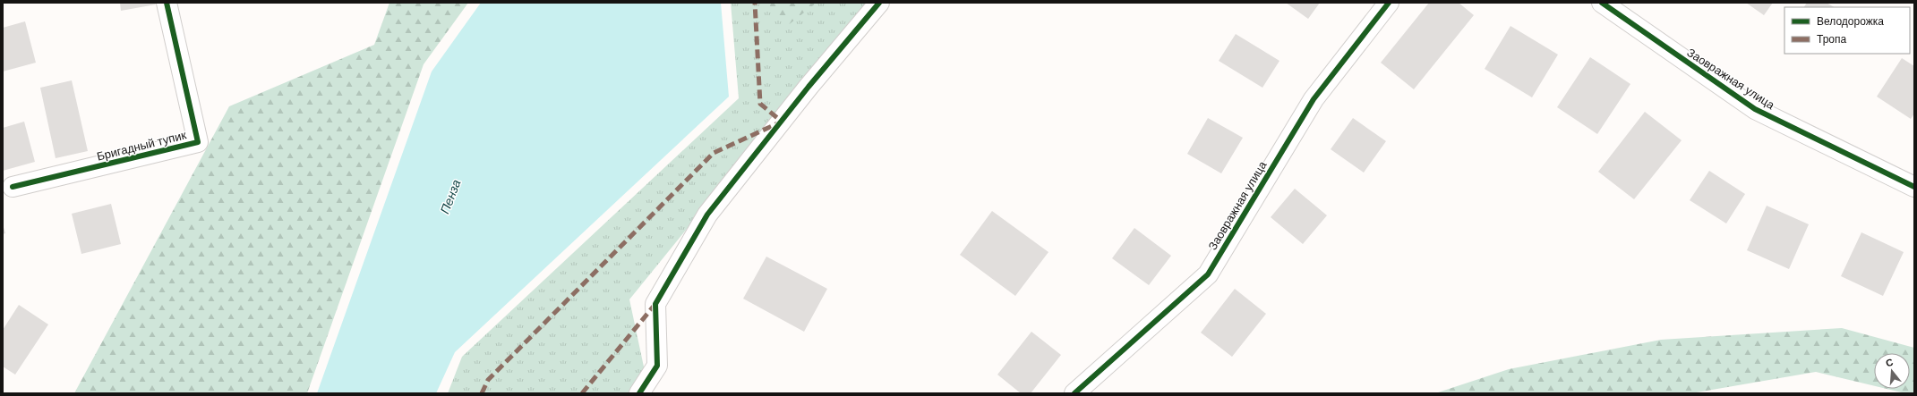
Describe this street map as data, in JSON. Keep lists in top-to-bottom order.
{
  "streets": {
    "street": ["Заовражная улица", "Бригадный тупик"]
  },
  "water": ["Пенза"],
  "legend": ["Велодорожка", "Тропа"],
  "north": "top"
}
